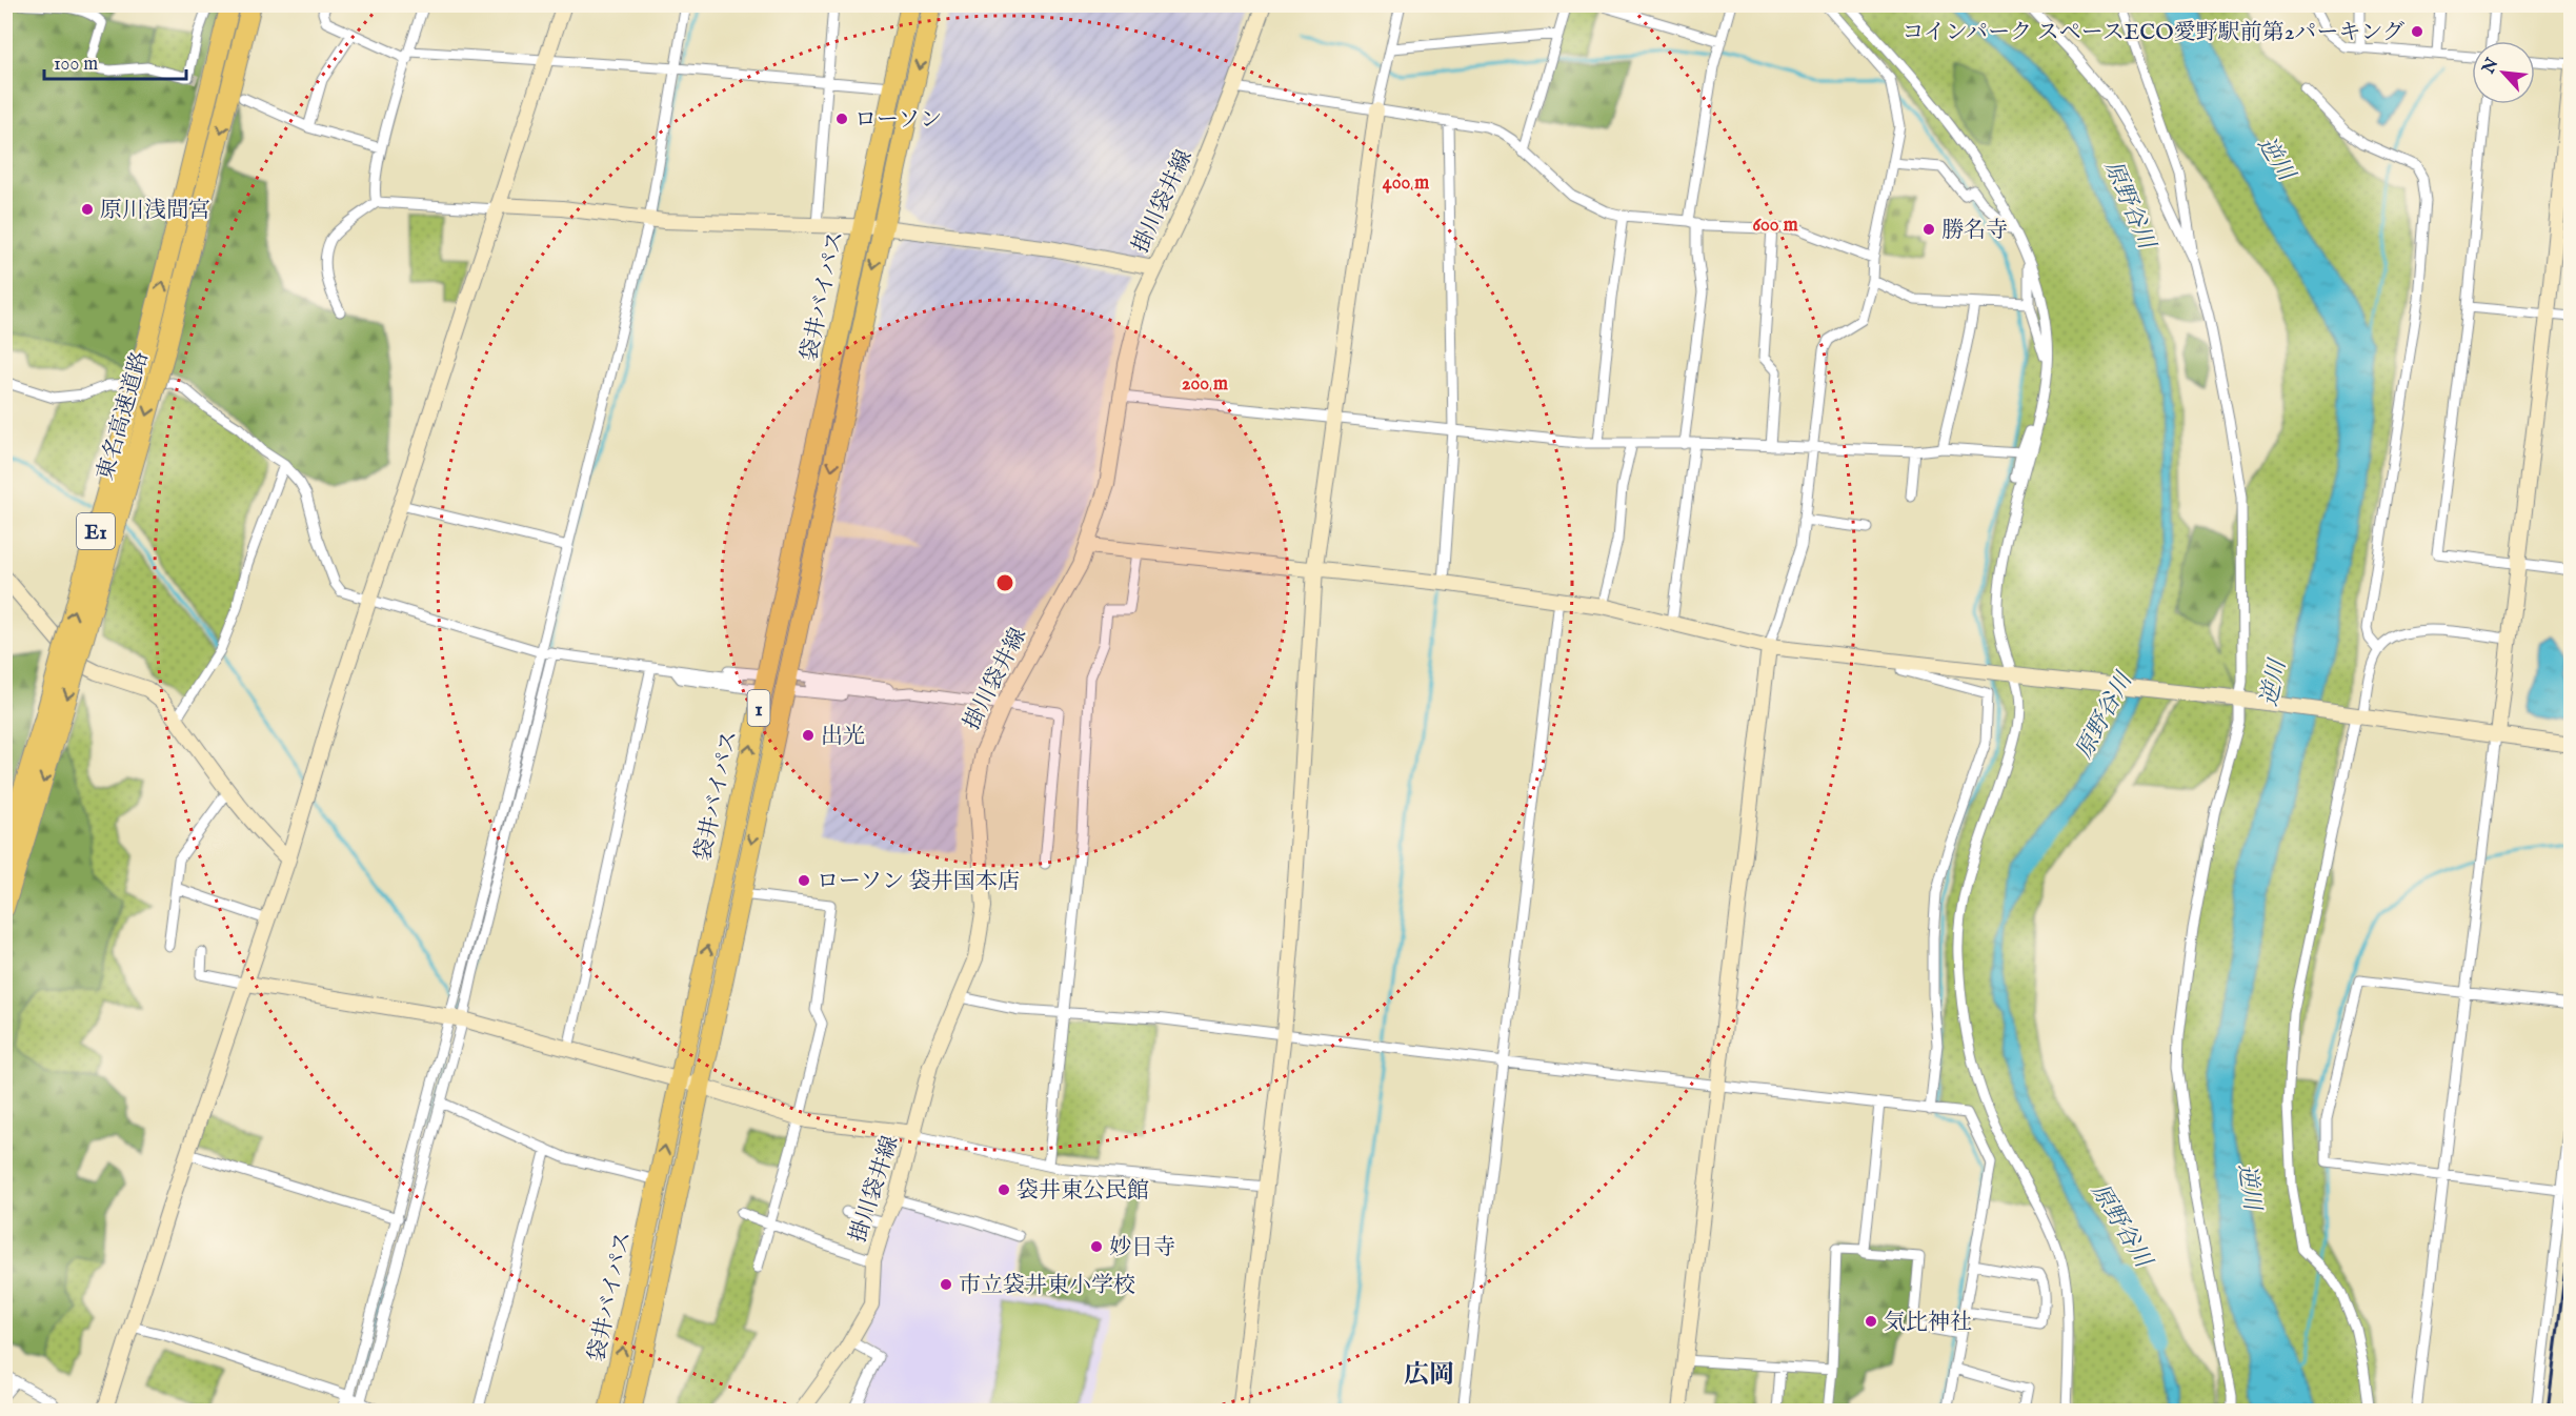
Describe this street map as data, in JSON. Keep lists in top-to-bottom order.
{
  "streets": {
    "highway": [
      "袋井バイパス",
      "東名高速道路",
      "E1",
      "1"
    ],
    "street": ["掛川袋井線"]
  },
  "districts": ["広岡"],
  "water": ["逆川", "原野谷川"],
  "places": [
    "コインパーク スペースECO愛野駅前第2パーキング",
    "ローソン",
    "原川浅間宮",
    "勝名寺",
    "出光",
    "ローソン 袋井国本店",
    "袋井東公民館",
    "妙日寺",
    "市立袋井東小学校",
    "気比神社"
  ],
  "scale_bar": "100 m",
  "north": "top left",
  "rings": ["400 m", "600 m", "200 m"]
}
